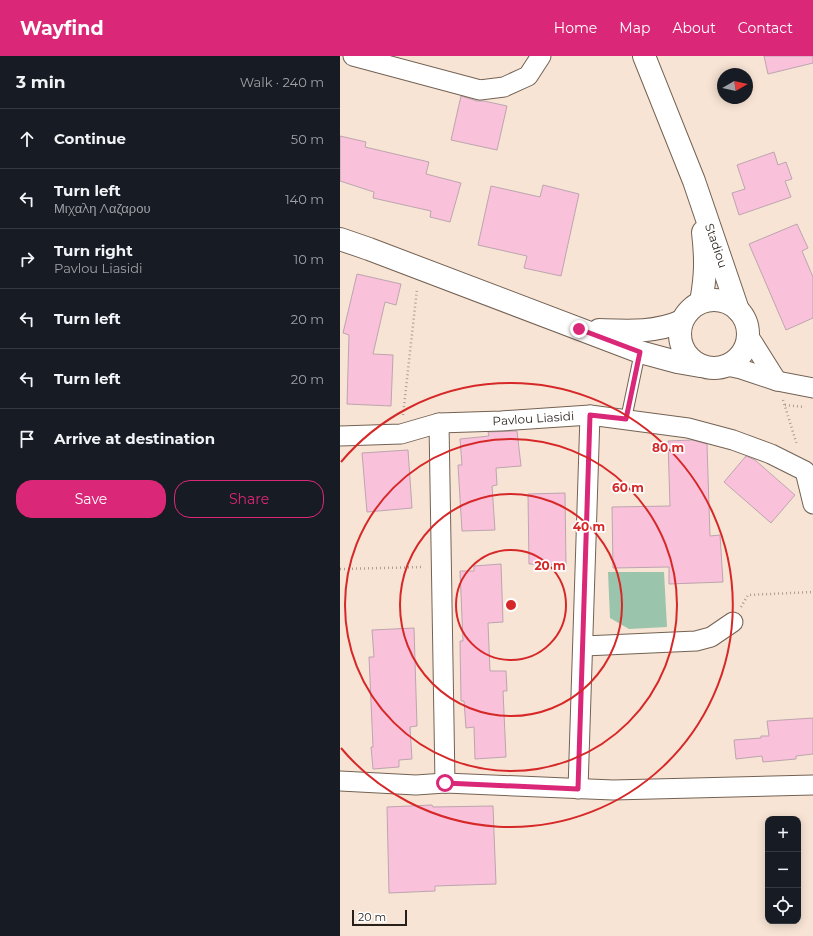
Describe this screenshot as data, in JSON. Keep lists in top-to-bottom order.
{
  "streets": {
    "street": ["Stadiou", "Pavlou Liasidi"]
  },
  "scale_bar": "20 m",
  "north": "right",
  "page": {
    "header": "Wayfind",
    "nav": [
      "Home",
      "Map",
      "About",
      "Contact"
    ],
    "heading": ["3 min", "Walk · 240 m"],
    "list": [
      ["Continue", "50 m"],
      ["Turn left", "Μιχαλη Λαζαρου", "140 m"],
      ["Turn right", "Pavlou Liasidi", "10 m"],
      ["Turn left", "20 m"],
      ["Turn left", "20 m"],
      "Arrive at destination"
    ],
    "buttons": ["Save", "Share"],
    "map_buttons": ["+", "−"],
    "scale": "20 m"
  },
  "rings": [
    "80 m",
    "60 m",
    "40 m",
    "20 m"
  ]
}
